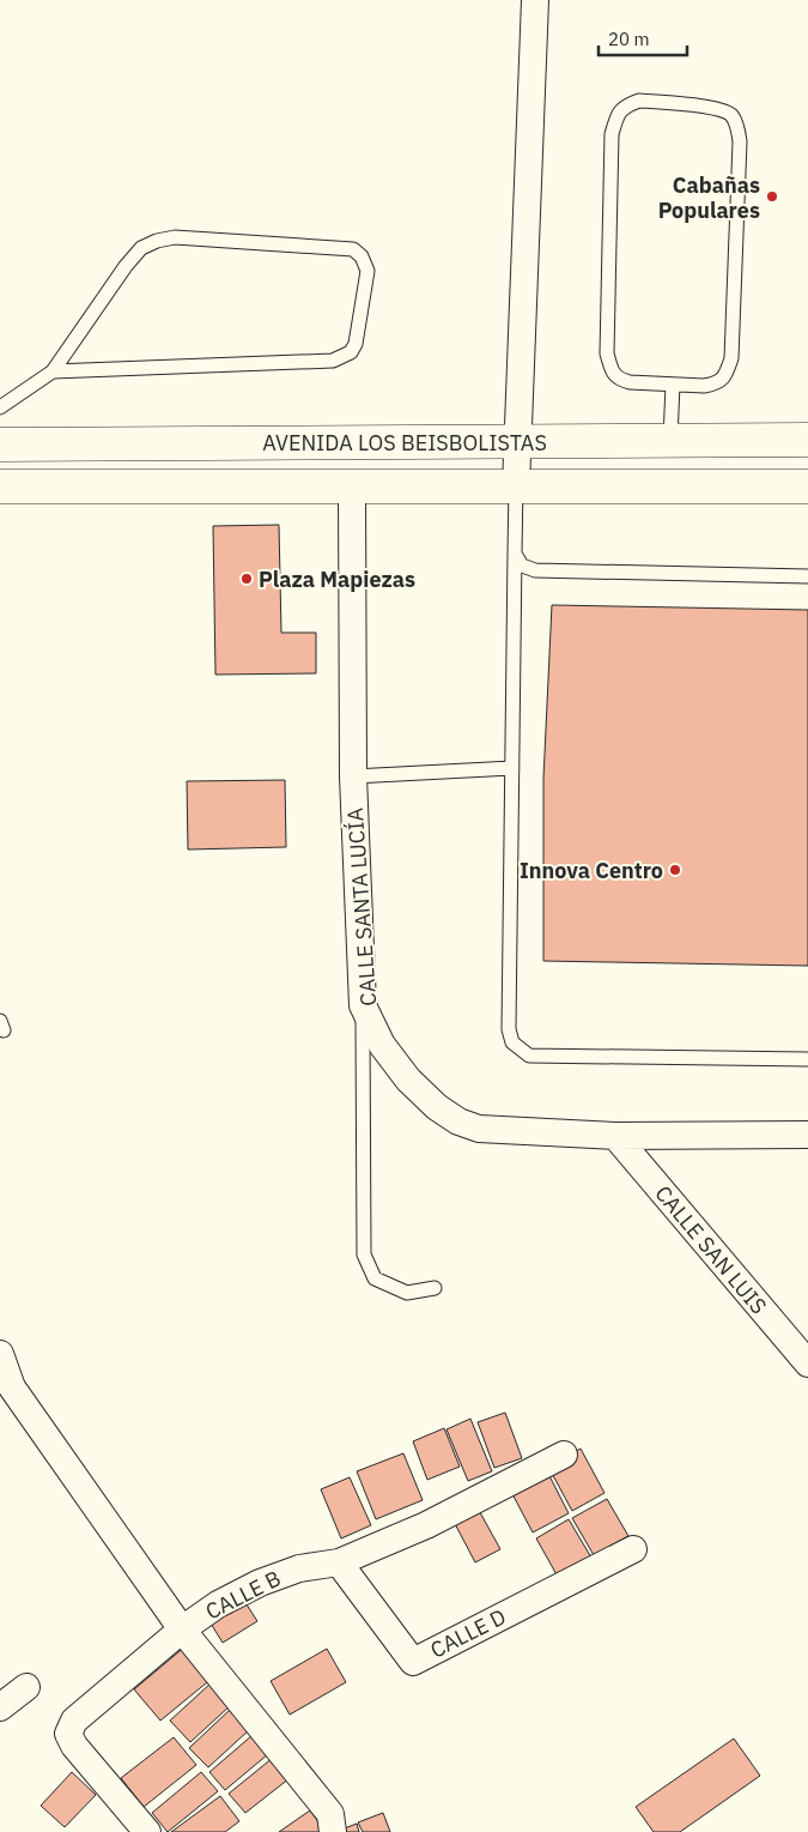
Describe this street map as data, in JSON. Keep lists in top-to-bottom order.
{
  "streets": {
    "main road": ["AVENIDA LOS BEISBOLISTAS"],
    "street": [
      "CALLE SANTA LUCÍA",
      "CALLE SAN LUIS",
      "CALLE B",
      "CALLE D"
    ]
  },
  "crossings": [
    ["AVENIDA LOS BEISBOLISTAS", "CALLE SANTA LUCÍA"],
    ["CALLE SANTA LUCÍA", "CALLE SAN LUIS"],
    ["CALLE B", "CALLE D"]
  ],
  "places": ["Cabañas Populares", "Plaza Mapiezas", "Innova Centro"],
  "scale_bar": "20 m"
}
